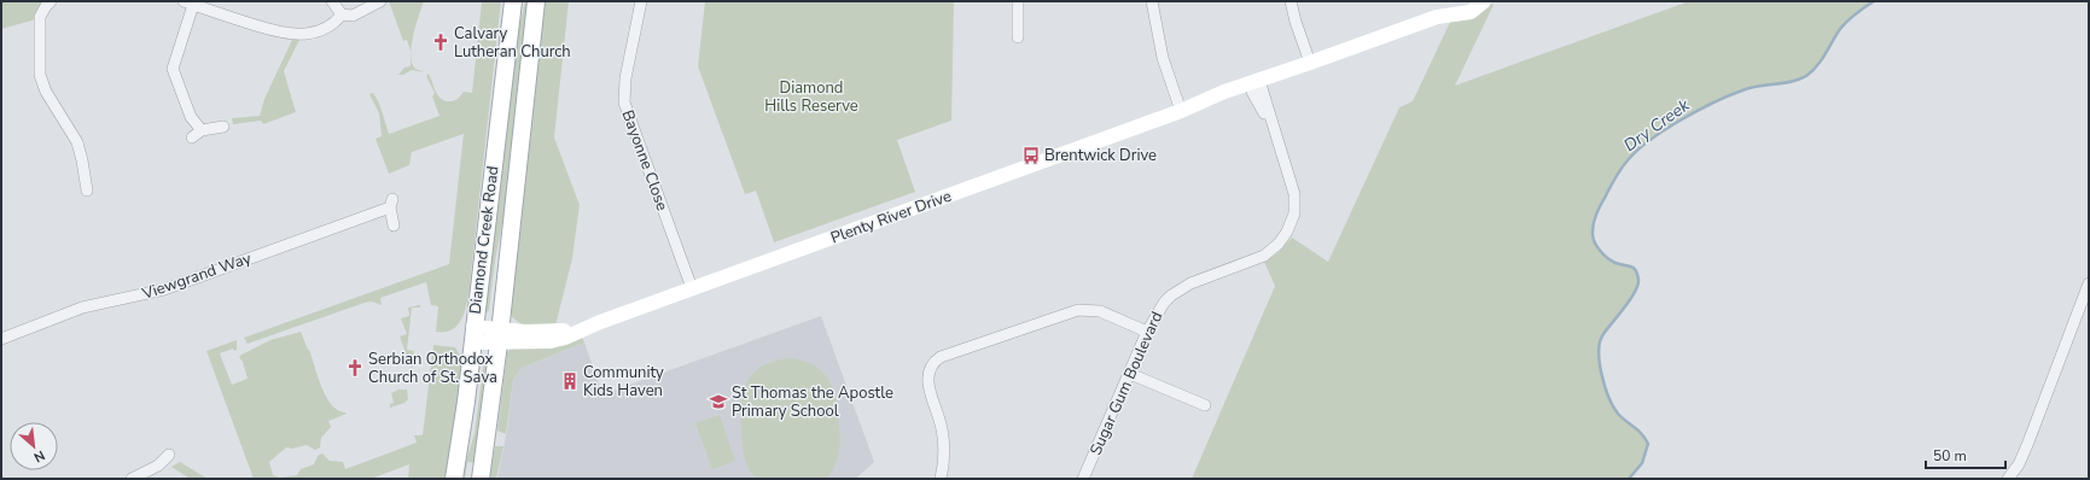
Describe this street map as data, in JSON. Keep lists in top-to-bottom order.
{
  "streets": {
    "main road": ["Diamond Creek Road"],
    "street": [
      "Bayonne Close",
      "Plenty River Drive",
      "Viewgrand Way",
      "Sugar Gum Boulevard"
    ]
  },
  "crossings": [
    ["Bayonne Close", "Plenty River Drive"],
    ["Plenty River Drive", "Diamond Creek Road"],
    ["Plenty River Drive", "Sugar Gum Boulevard"]
  ],
  "water": ["Dry Creek"],
  "parks": ["Diamond Hills Reserve"],
  "places": {
    "church": ["Calvary Lutheran Church", "Serbian Orthodox Church of St. Sava"],
    "bus stop": ["Brentwick Drive"],
    "building": ["Community Kids Haven"],
    "school or university": ["St Thomas the Apostle Primary School"]
  },
  "scale_bar": "50 m",
  "north": "bottom right"
}
